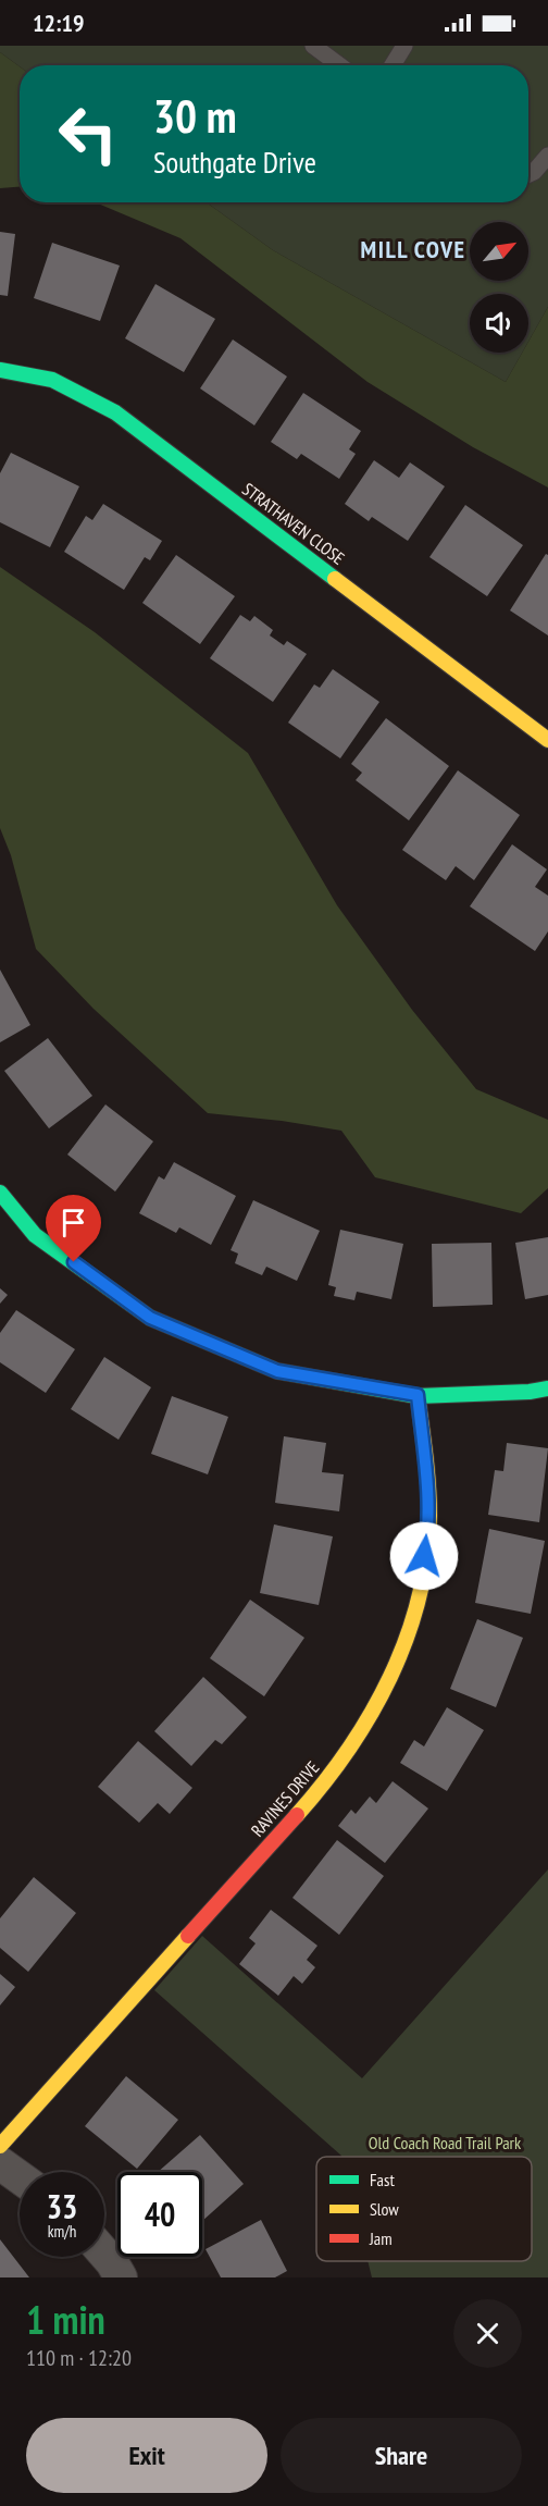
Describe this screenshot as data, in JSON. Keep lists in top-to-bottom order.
{
  "streets": {
    "street": ["STRATHAVEN CLOSE", "RAVINES DRIVE"]
  },
  "districts": ["MILL COVE"],
  "parks": ["Old Coach Road Trail Park"],
  "legend": ["Fast", "Slow", "Jam"],
  "north": "top right",
  "page": {
    "status": "12:19",
    "turn": ["30 m", "Southgate Drive"],
    "speed": "33 km/h",
    "limit": "40",
    "heading": ["1 min", "110 m · 12:20"],
    "buttons": ["Exit", "Share"]
  }
}
